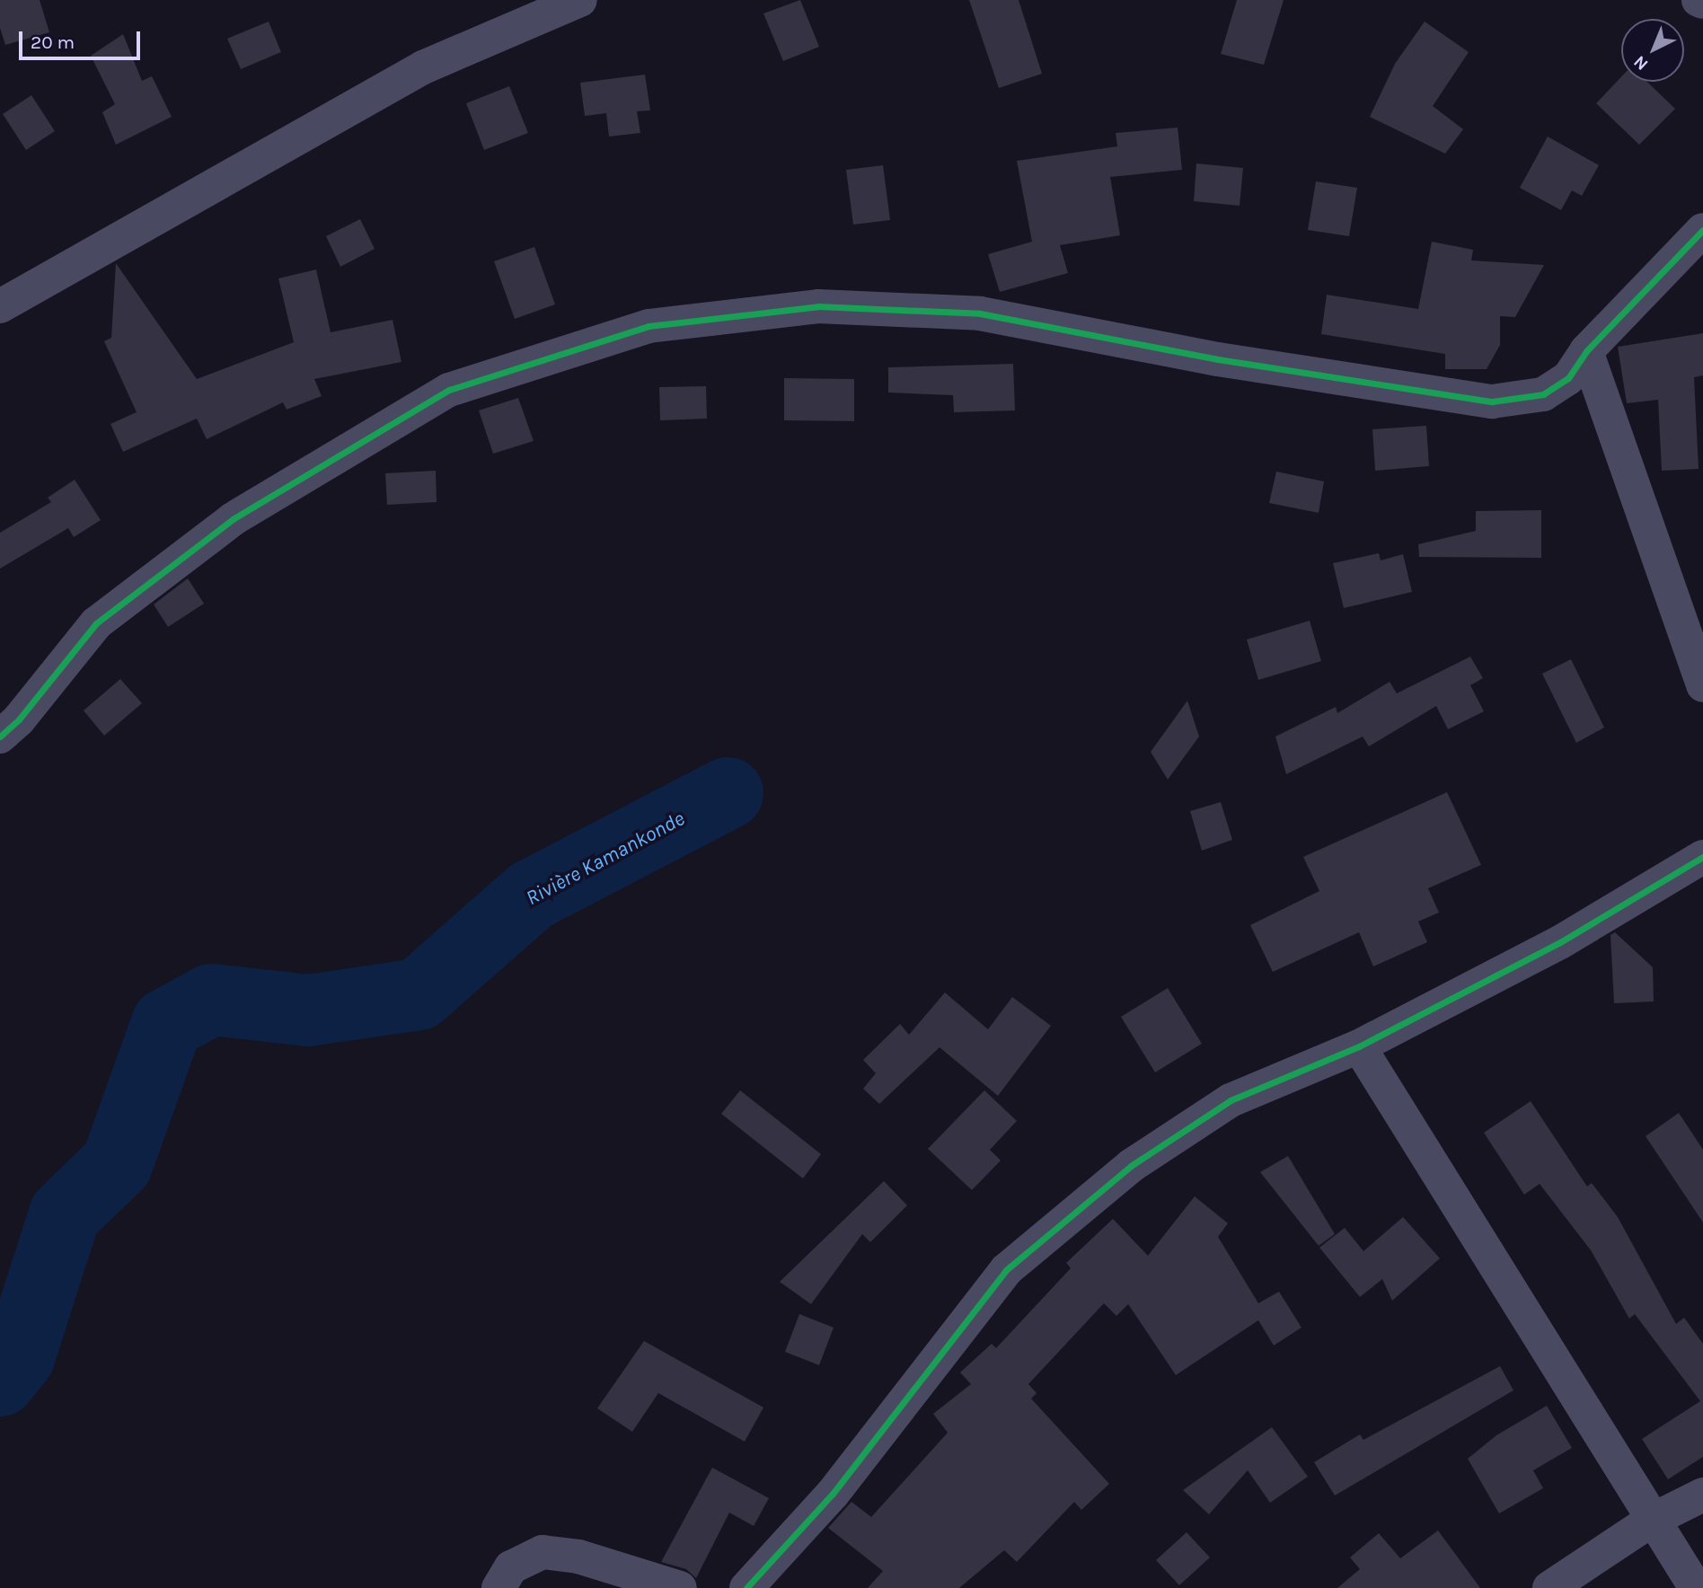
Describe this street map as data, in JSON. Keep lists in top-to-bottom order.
{
  "water": ["Rivière Kamankonde"],
  "scale_bar": "20 m",
  "north": "bottom left"
}
